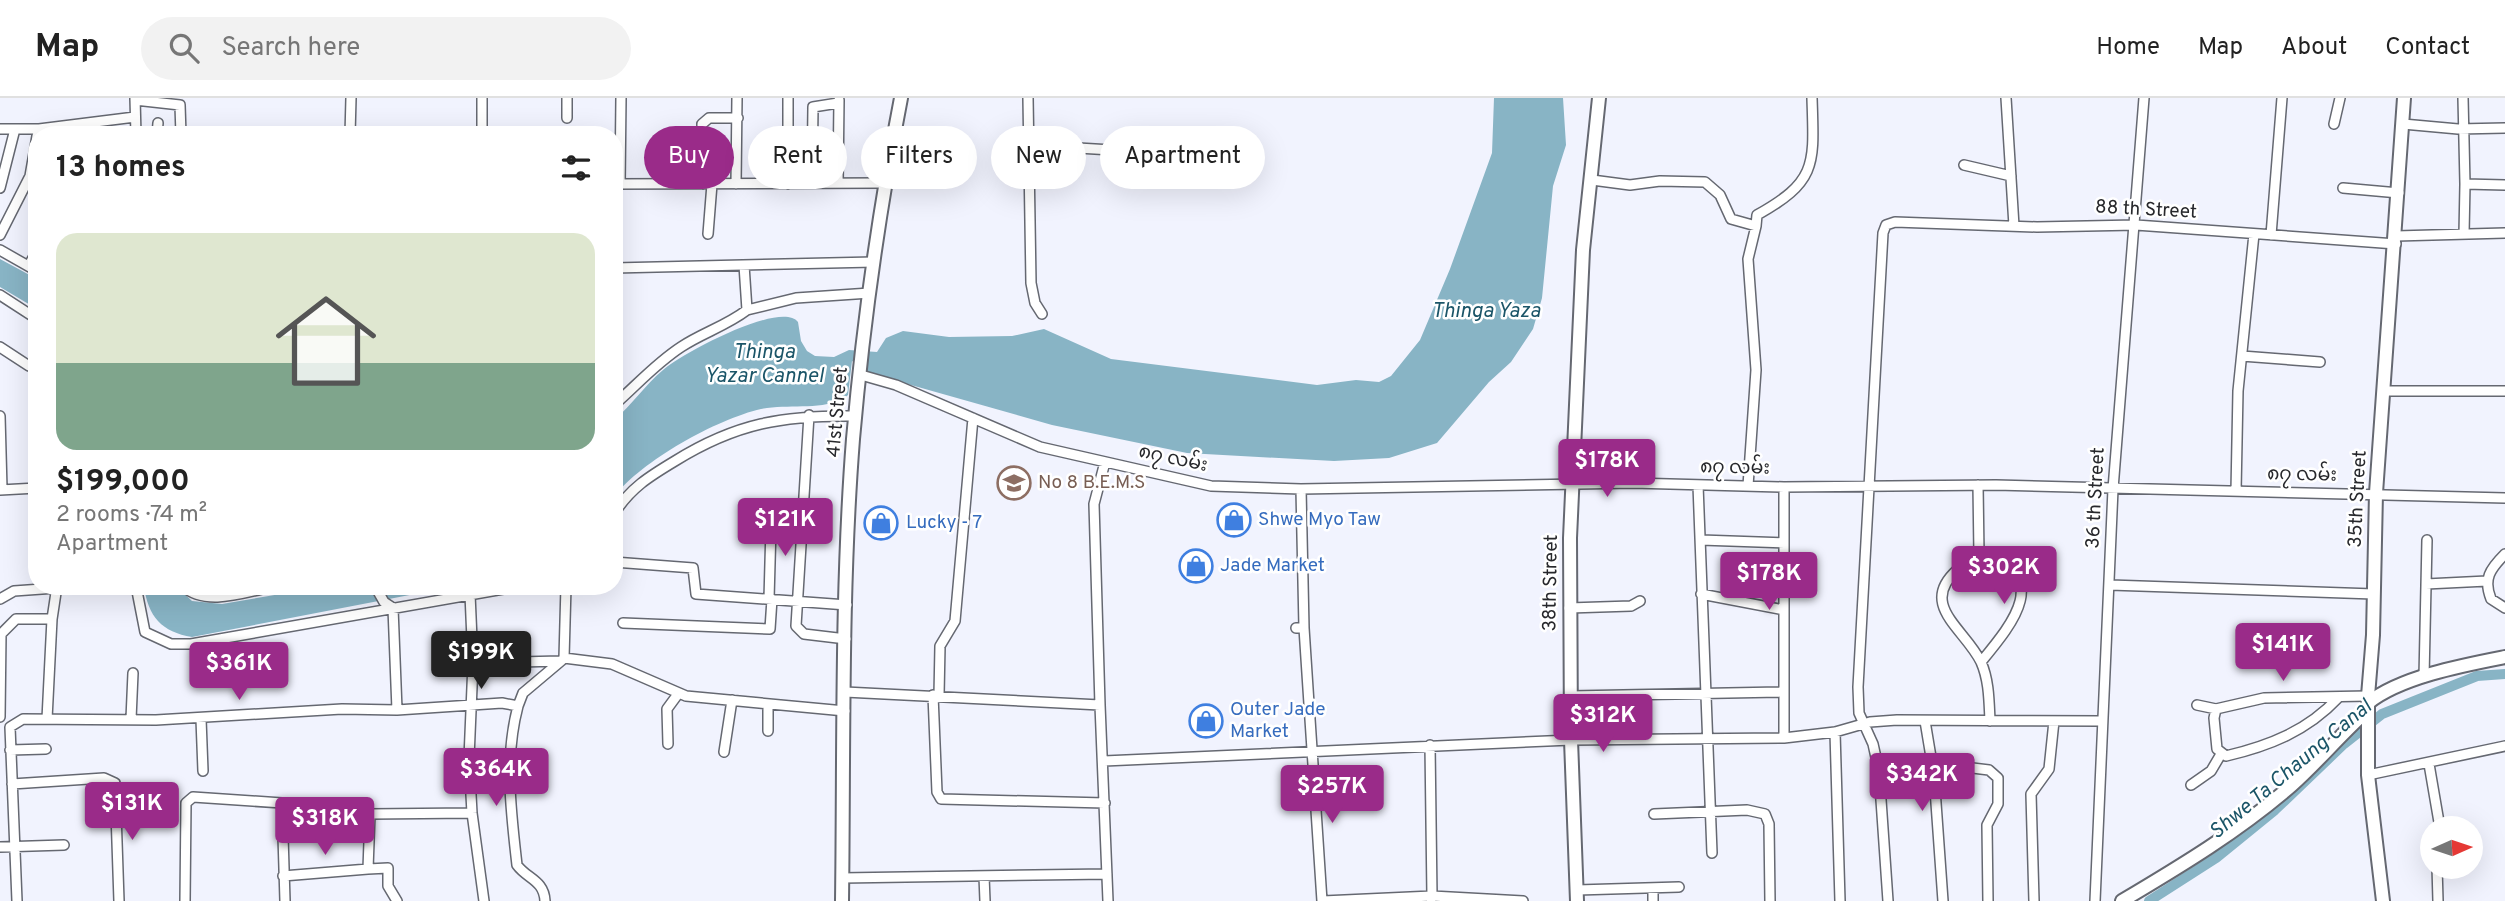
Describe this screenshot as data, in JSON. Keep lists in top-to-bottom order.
{
  "streets": {
    "main road": ["41st Street", "35th Street", "38th Street"],
    "street": ["88 th Street", "၈၇ လမ်း", "36 th Street"]
  },
  "crossings": [
    ["88 th Street", "၈၇ လမ်း"],
    ["88 th Street", "36 th Street"],
    ["88 th Street", "35th Street"],
    ["41st Street", "၈၇ လမ်း"],
    ["၈၇ လမ်း", "36 th Street"],
    ["၈၇ လမ်း", "35th Street"],
    ["၈၇ လမ်း", "38th Street"]
  ],
  "water": ["Thinga Yaza", "Thinga Yazar Cannel", "Shwe Ta Chaung Canal"],
  "places": {
    "school or university": ["No 8 B.E.M.S"],
    "shop": [
      "Shwe Myo Taw",
      "Lucky - 7",
      "Jade Market",
      "Outer Jade Market"
    ]
  },
  "north": "right",
  "page": {
    "header": "Map",
    "search": "Search here",
    "nav": [
      "Home",
      "Map",
      "About",
      "Contact"
    ],
    "chip": [
      "Buy",
      "Rent",
      "Filters",
      "New",
      "Apartment"
    ],
    "heading": "13 homes",
    "list": [
      {
        "name": "$199,000",
        "note": "2 rooms · 74 m² · Apartment"
      }
    ],
    "price": [
      "$178K",
      "$121K",
      "$302K",
      "$178K",
      "$141K",
      "$199K",
      "$361K",
      "$312K",
      "$364K",
      "$342K",
      "$257K",
      "$131K",
      "$318K"
    ]
  }
}
